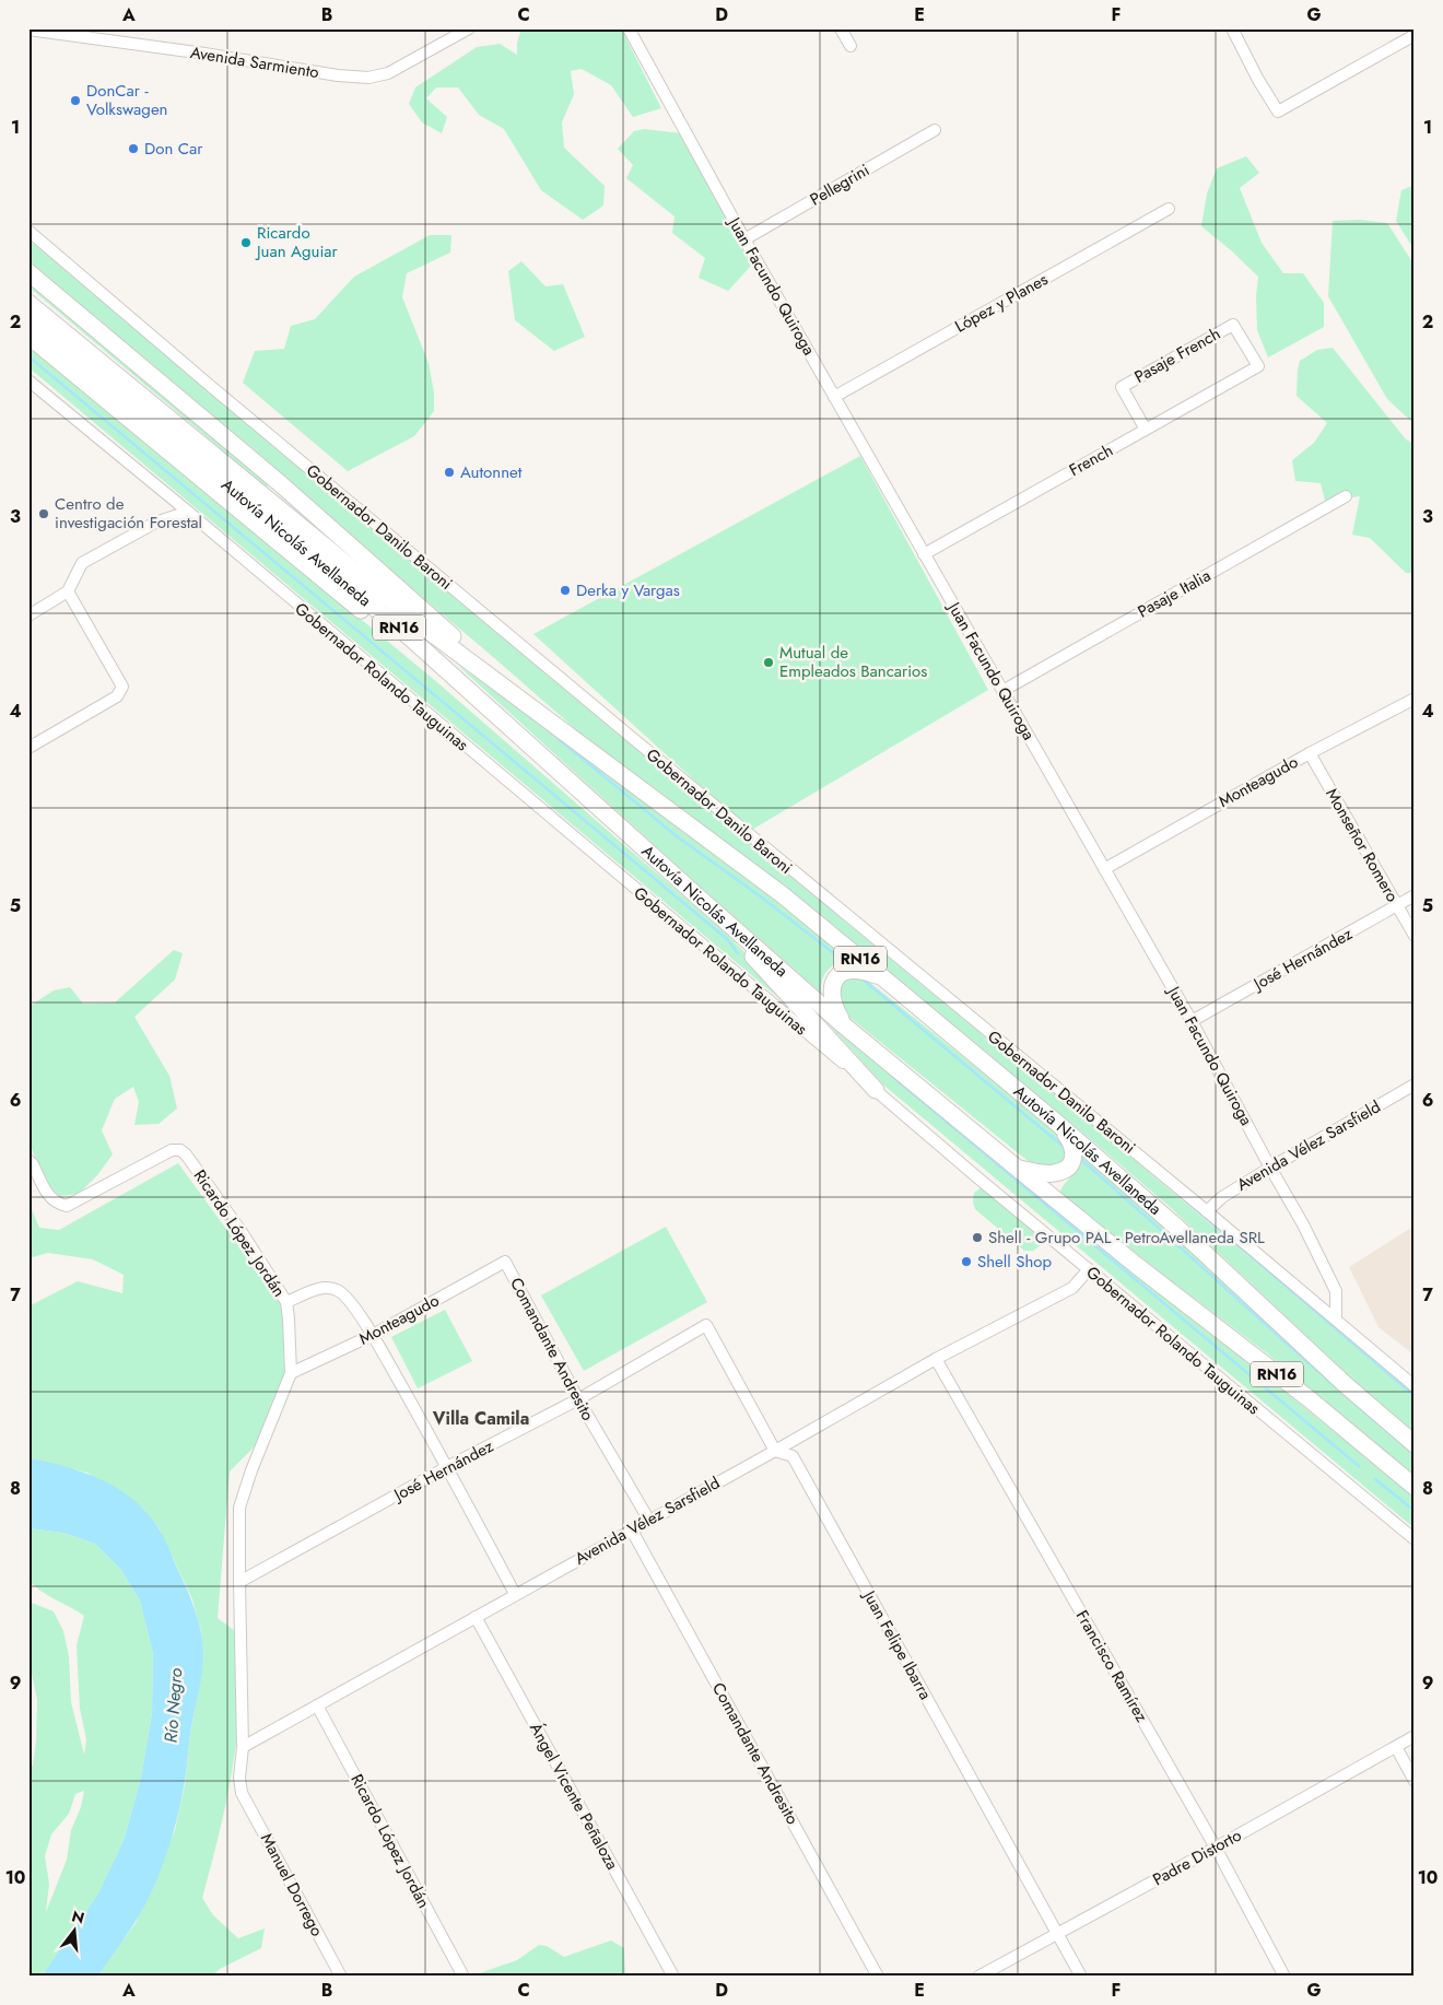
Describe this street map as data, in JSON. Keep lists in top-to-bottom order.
{
  "streets": {
    "highway": ["Autovía Nicolás Avellaneda", "RN16"],
    "street": [
      "Avenida Sarmiento",
      "Pellegrini",
      "Juan Facundo Quiroga",
      "López y Planes",
      "Pasaje French",
      "French",
      "Gobernador Danilo Baroni",
      "Pasaje Italia",
      "Gobernador Rolando Tauguinas",
      "Monteagudo",
      "Monseñor Romero",
      "José Hernández",
      "Avenida Vélez Sarsfield",
      "Ricardo López Jordán",
      "Comandante Andresito",
      "Juan Felipe Ibarra",
      "Francisco Ramírez",
      "Ángel Vicente Peñaloza",
      "Padre Distorto",
      "Manuel Dorrego"
    ]
  },
  "crossings": [
    ["Pellegrini", "Juan Facundo Quiroga"],
    ["Juan Facundo Quiroga", "López y Planes"],
    ["Juan Facundo Quiroga", "French"],
    ["Juan Facundo Quiroga", "Gobernador Danilo Baroni"],
    ["Juan Facundo Quiroga", "Pasaje Italia"],
    ["Juan Facundo Quiroga", "Monteagudo"],
    ["Juan Facundo Quiroga", "José Hernández"],
    ["Juan Facundo Quiroga", "Avenida Vélez Sarsfield"],
    ["Pasaje French", "French"],
    ["Gobernador Danilo Baroni", "Avenida Vélez Sarsfield"],
    ["Gobernador Rolando Tauguinas", "Avenida Vélez Sarsfield"],
    ["Monteagudo", "Monseñor Romero"],
    ["Monteagudo", "Ricardo López Jordán"],
    ["Monteagudo", "Comandante Andresito"],
    ["Monseñor Romero", "José Hernández"],
    ["José Hernández", "Ricardo López Jordán"],
    ["José Hernández", "Comandante Andresito"],
    ["José Hernández", "Juan Felipe Ibarra"],
    ["Avenida Vélez Sarsfield", "Ricardo López Jordán"],
    ["Avenida Vélez Sarsfield", "Comandante Andresito"],
    ["Avenida Vélez Sarsfield", "Juan Felipe Ibarra"],
    ["Avenida Vélez Sarsfield", "Francisco Ramírez"],
    ["Avenida Vélez Sarsfield", "Ángel Vicente Peñaloza"],
    ["Avenida Vélez Sarsfield", "Manuel Dorrego"],
    ["Juan Felipe Ibarra", "Padre Distorto"],
    ["Francisco Ramírez", "Padre Distorto"]
  ],
  "districts": ["Villa Camila"],
  "water": ["Río Negro"],
  "places": [
    "DonCar - Volkswagen",
    "Don Car",
    "Ricardo Juan Aguiar",
    "Autonnet",
    "Centro de investigación Forestal",
    "Derka y Vargas",
    "Mutual de Empleados Bancarios",
    "Shell - Grupo PAL - PetroAvellaneda SRL",
    "Shell Shop"
  ],
  "north": "top",
  "grid": {
    "columns": [
      "A",
      "B",
      "C",
      "D",
      "E",
      "F",
      "G"
    ],
    "rows": [
      "1",
      "2",
      "3",
      "4",
      "5",
      "6",
      "7",
      "8",
      "9",
      "10"
    ]
  }
}
